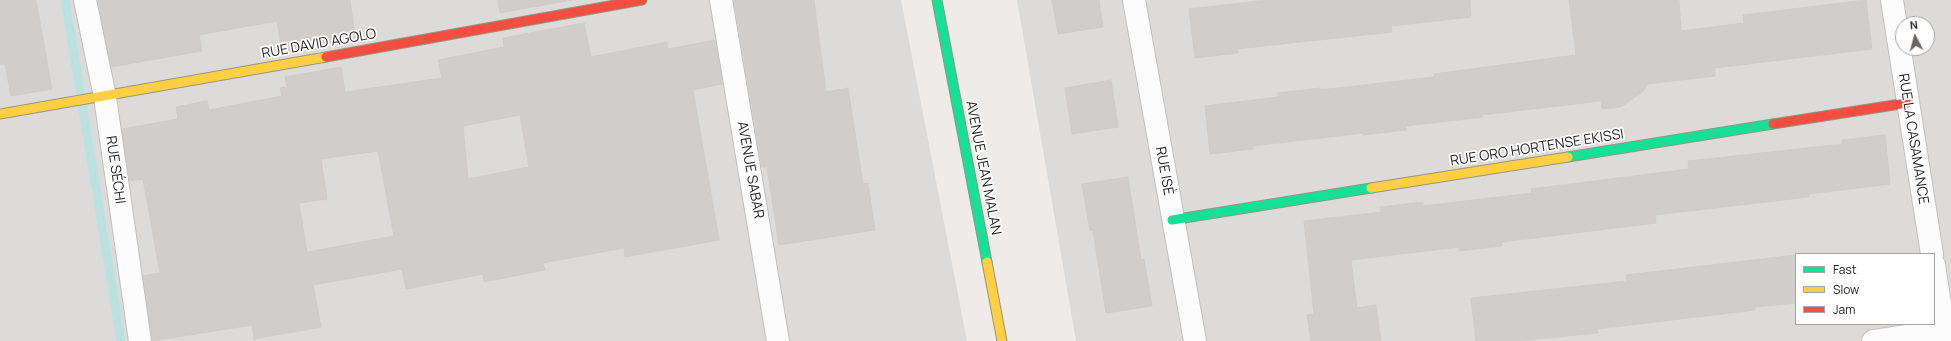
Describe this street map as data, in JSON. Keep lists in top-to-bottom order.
{
  "streets": {
    "street": [
      "RUE DAVID AGOLO",
      "RUE LA CASAMANCE",
      "RUE ORO HORTENSE EKISSI",
      "AVENUE JEAN MALAN",
      "RUE SÉCHI",
      "AVENUE SABAR",
      "RUE ISÈ"
    ]
  },
  "crossings": [
    ["RUE DAVID AGOLO", "RUE SÉCHI"],
    ["RUE LA CASAMANCE", "RUE ORO HORTENSE EKISSI"],
    ["RUE ORO HORTENSE EKISSI", "RUE ISÈ"]
  ],
  "legend": ["Fast", "Slow", "Jam"],
  "north": "top"
}
